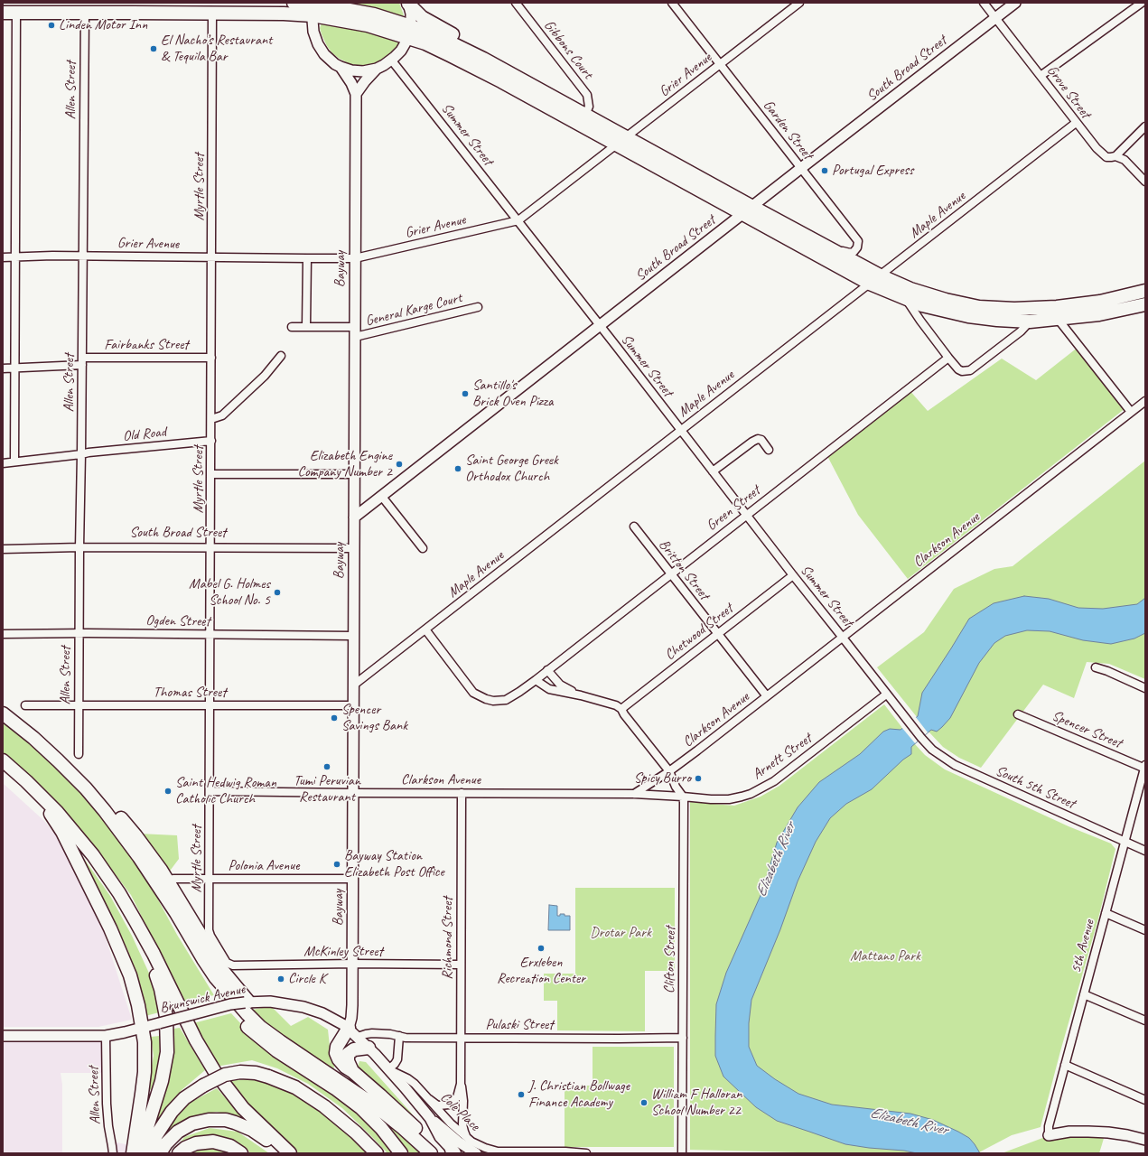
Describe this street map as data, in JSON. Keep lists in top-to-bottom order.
{
  "streets": {
    "main road": ["South Broad Street", "Bayway", "Brunswick Avenue"],
    "street": [
      "Gibbons Court",
      "Grier Avenue",
      "Allen Street",
      "Grove Street",
      "Garden Street",
      "Summer Street",
      "Myrtle Street",
      "Maple Avenue",
      "General Karge Court",
      "Fairbanks Street",
      "Old Road",
      "Green Street",
      "Clarkson Avenue",
      "Britton Street",
      "Ogden Street",
      "Chetwood Street",
      "Thomas Street",
      "Spencer Street",
      "Arnett Street",
      "South 5th Street",
      "Polonia Avenue",
      "Richmond Street",
      "5th Avenue",
      "McKinley Street",
      "Clifton Street",
      "Pulaski Street",
      "Cole Place"
    ]
  },
  "crossings": [
    ["South Broad Street", "Allen Street"],
    ["South Broad Street", "Grove Street"],
    ["South Broad Street", "Garden Street"],
    ["South Broad Street", "Summer Street"],
    ["South Broad Street", "Myrtle Street"],
    ["South Broad Street", "Bayway"],
    ["Grier Avenue", "Allen Street"],
    ["Grier Avenue", "Garden Street"],
    ["Grier Avenue", "Summer Street"],
    ["Grier Avenue", "Myrtle Street"],
    ["Grier Avenue", "Bayway"],
    ["Allen Street", "Fairbanks Street"],
    ["Allen Street", "Old Road"],
    ["Allen Street", "Ogden Street"],
    ["Allen Street", "Thomas Street"],
    ["Allen Street", "Brunswick Avenue"],
    ["Grove Street", "Maple Avenue"],
    ["Summer Street", "Maple Avenue"],
    ["Summer Street", "Green Street"],
    ["Summer Street", "Clarkson Avenue"],
    ["Summer Street", "Chetwood Street"],
    ["Summer Street", "Arnett Street"],
    ["Summer Street", "South 5th Street"],
    ["Myrtle Street", "Fairbanks Street"],
    ["Myrtle Street", "Old Road"],
    ["Myrtle Street", "Clarkson Avenue"],
    ["Myrtle Street", "Ogden Street"],
    ["Myrtle Street", "Thomas Street"],
    ["Myrtle Street", "Polonia Avenue"],
    ["Myrtle Street", "McKinley Street"],
    ["Maple Avenue", "Bayway"],
    ["Maple Avenue", "Green Street"],
    ["Bayway", "General Karge Court"],
    ["Bayway", "Clarkson Avenue"],
    ["Bayway", "Ogden Street"],
    ["Bayway", "Thomas Street"],
    ["Bayway", "Polonia Avenue"],
    ["Bayway", "McKinley Street"],
    ["Bayway", "Brunswick Avenue"],
    ["Bayway", "Pulaski Street"],
    ["Green Street", "Britton Street"],
    ["Clarkson Avenue", "Britton Street"],
    ["Clarkson Avenue", "Arnett Street"],
    ["Clarkson Avenue", "Richmond Street"],
    ["Clarkson Avenue", "Clifton Street"],
    ["Britton Street", "Chetwood Street"],
    ["Chetwood Street", "Clifton Street"],
    ["Spencer Street", "5th Avenue"],
    ["Arnett Street", "Clifton Street"],
    ["South 5th Street", "5th Avenue"],
    ["Richmond Street", "McKinley Street"],
    ["Richmond Street", "Pulaski Street"],
    ["Richmond Street", "Cole Place"],
    ["Clifton Street", "Pulaski Street"],
    ["Brunswick Avenue", "Pulaski Street"],
    ["Brunswick Avenue", "Cole Place"]
  ],
  "water": ["Elizabeth River"],
  "parks": ["Drotar Park", "Mattano Park"],
  "places": [
    "Linden Motor Inn",
    "El Nacho’s Restaurant & Tequila Bar",
    "Portugal Express",
    "Santillo's Brick Oven Pizza",
    "Elizabeth Engine Company Number 2",
    "Saint George Greek Orthodox Church",
    "Mabel G. Holmes School No. 5",
    "Spencer Savings Bank",
    "Tumi Peruvian Restaurant",
    "Spicy Burro",
    "Saint Hedwig Roman Catholic Church",
    "Bayway Station Elizabeth Post Office",
    "Erxleben Recreation Center",
    "Circle K",
    "J. Christian Bollwage Finance Academy",
    "William F Halloran School Number 22"
  ]
}
